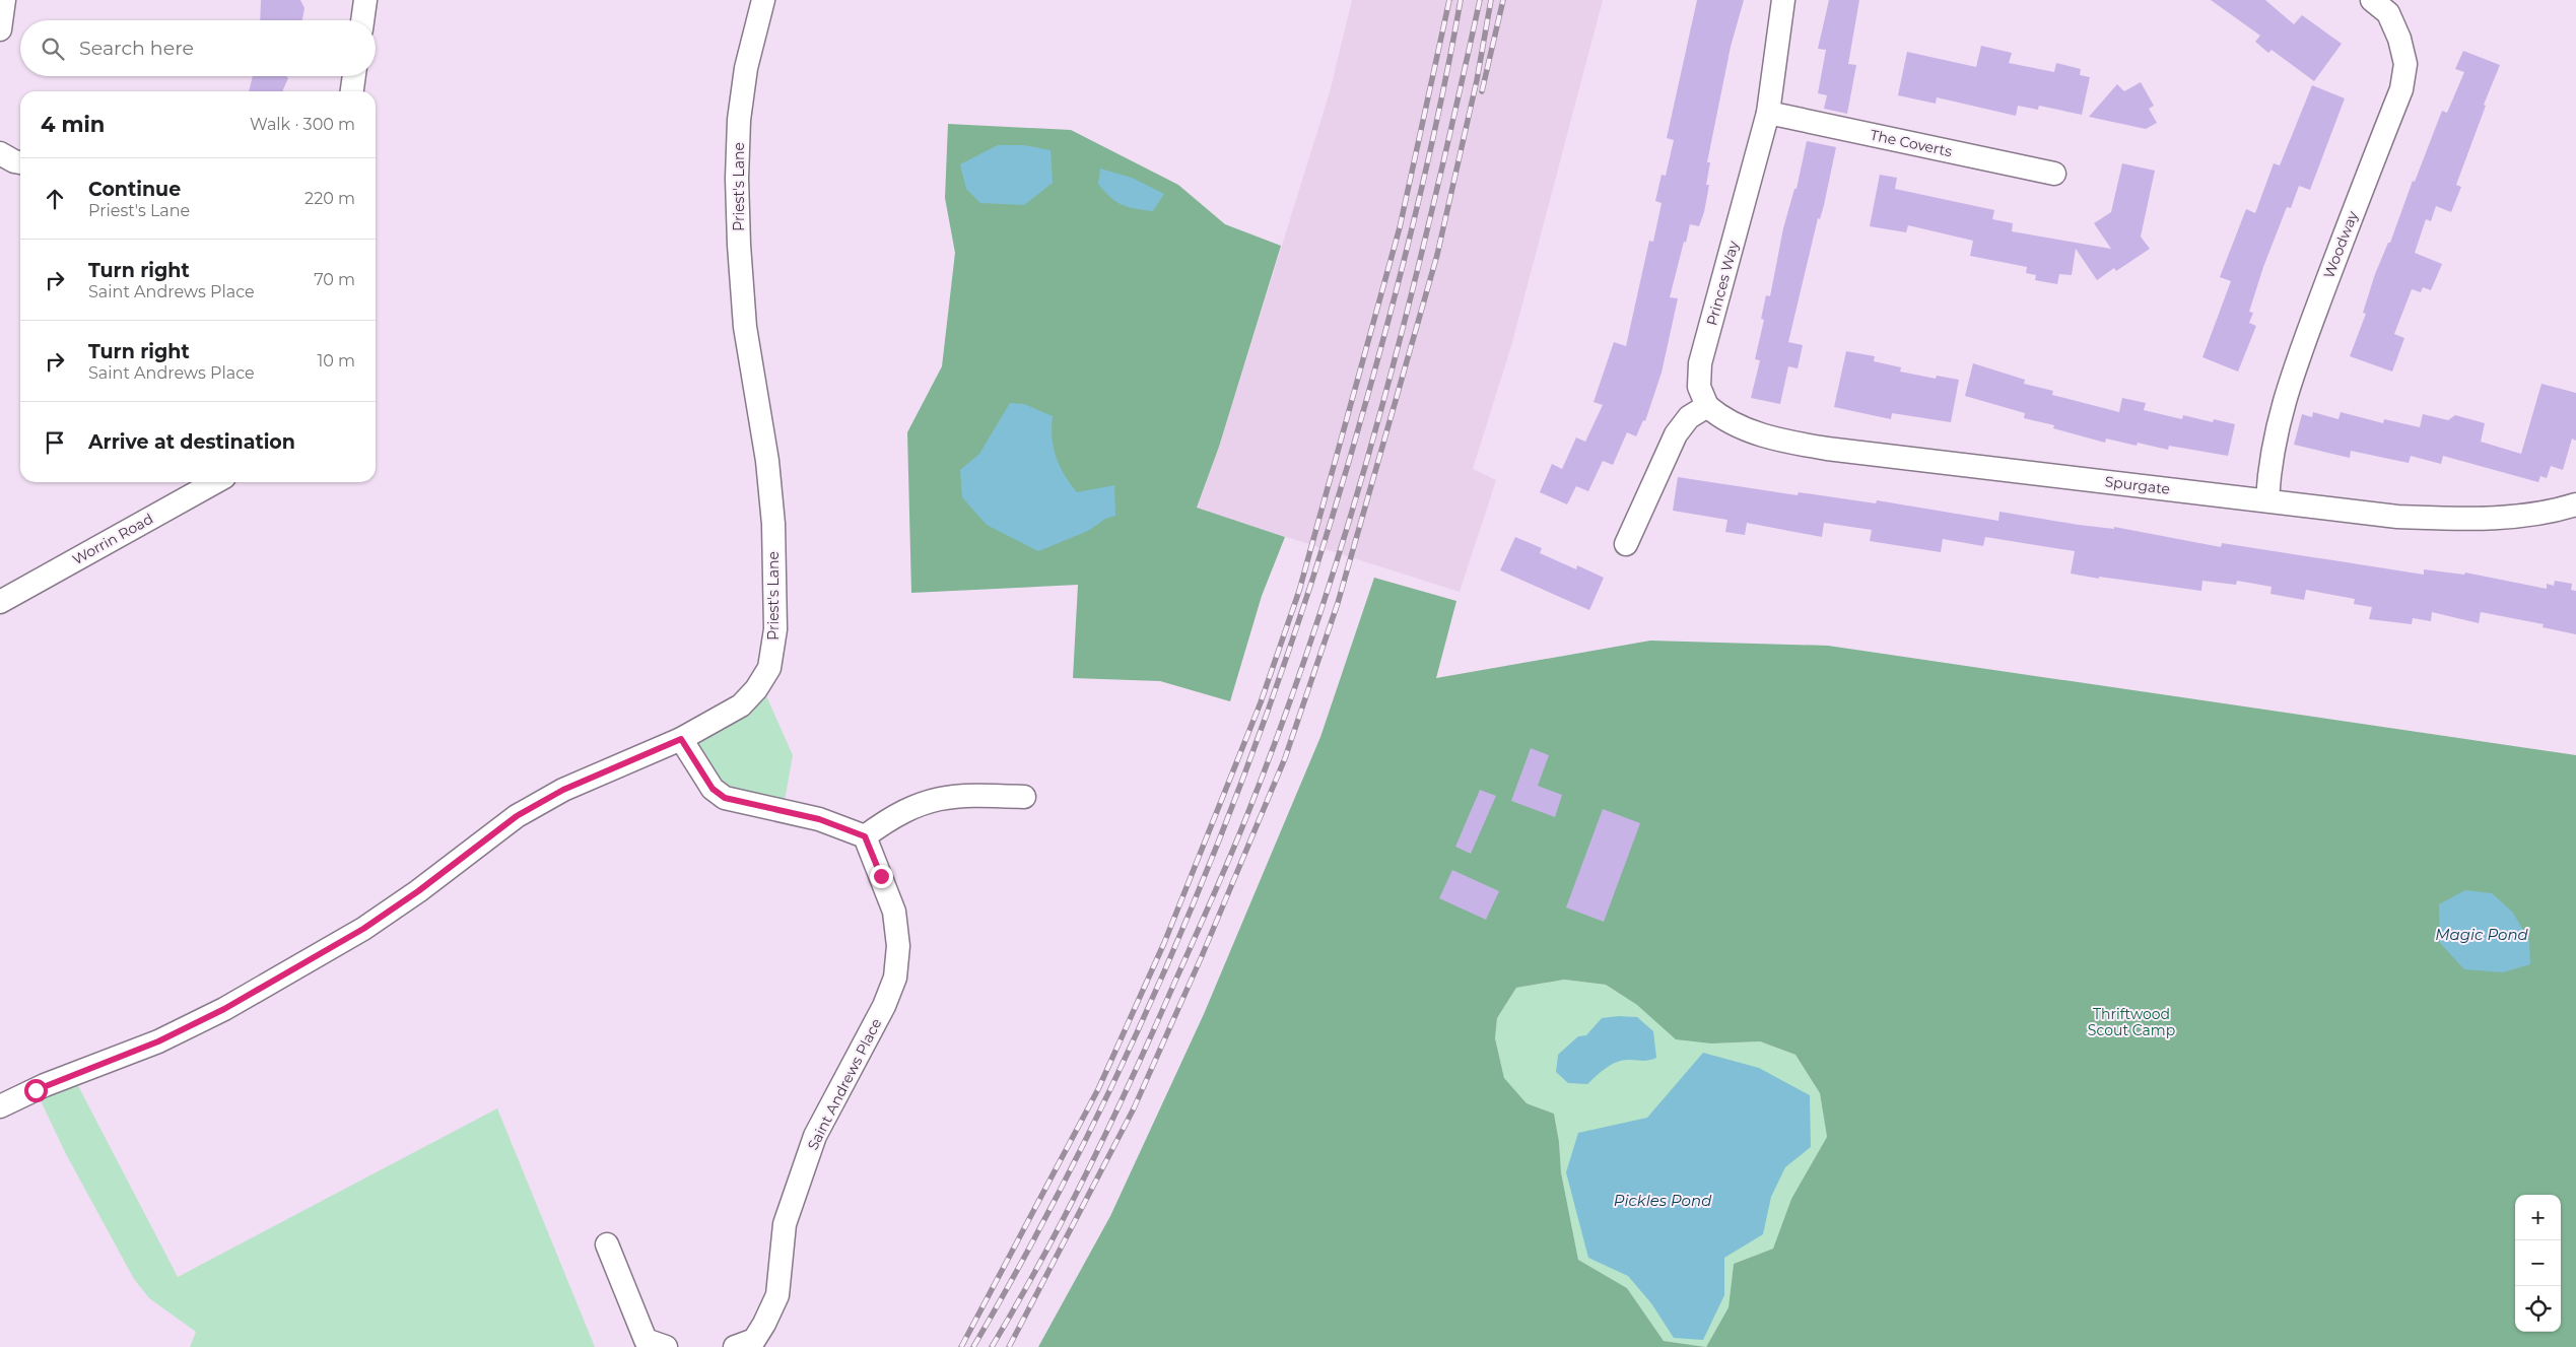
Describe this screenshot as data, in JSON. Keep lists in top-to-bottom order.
{
  "streets": {
    "street": [
      "The Coverts",
      "Priest's Lane",
      "Woodway",
      "Princes Way",
      "Spurgate",
      "Worrin Road",
      "Saint Andrews Place"
    ]
  },
  "crossings": [
    ["The Coverts", "Princes Way"],
    ["Woodway", "Spurgate"],
    ["Princes Way", "Spurgate"]
  ],
  "water": ["Magic Pond", "Pickles Pond"],
  "parks": ["Thriftwood Scout Camp"],
  "page": {
    "search": "Search here",
    "heading": ["4 min", "Walk · 300 m"],
    "list": [
      ["Continue", "Priest's Lane", "220 m"],
      ["Turn right", "Saint Andrews Place", "70 m"],
      ["Turn right", "Saint Andrews Place", "10 m"],
      "Arrive at destination"
    ],
    "map_buttons": ["+", "−"]
  }
}
